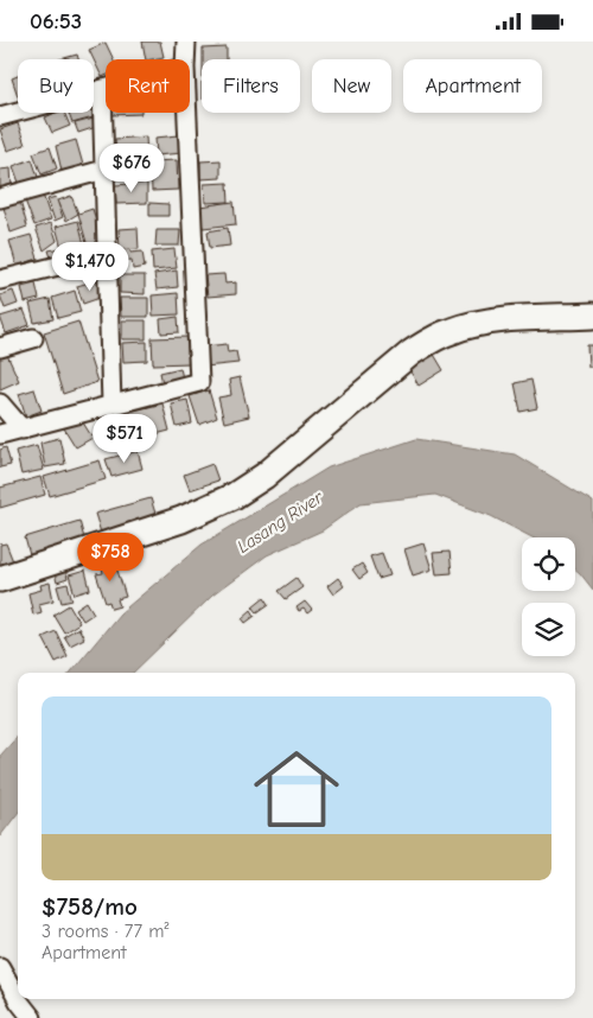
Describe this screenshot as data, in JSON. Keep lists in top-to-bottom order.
{
  "water": ["Lasang River"],
  "page": {
    "status": "06:53",
    "chip": [
      "Buy",
      "Rent",
      "Filters",
      "New",
      "Apartment"
    ],
    "price": [
      "$676",
      "$1,470",
      "$571",
      "$758"
    ],
    "list": [
      {
        "name": "$758/mo",
        "note": "3 rooms · 77 m² · Apartment"
      }
    ]
  }
}
